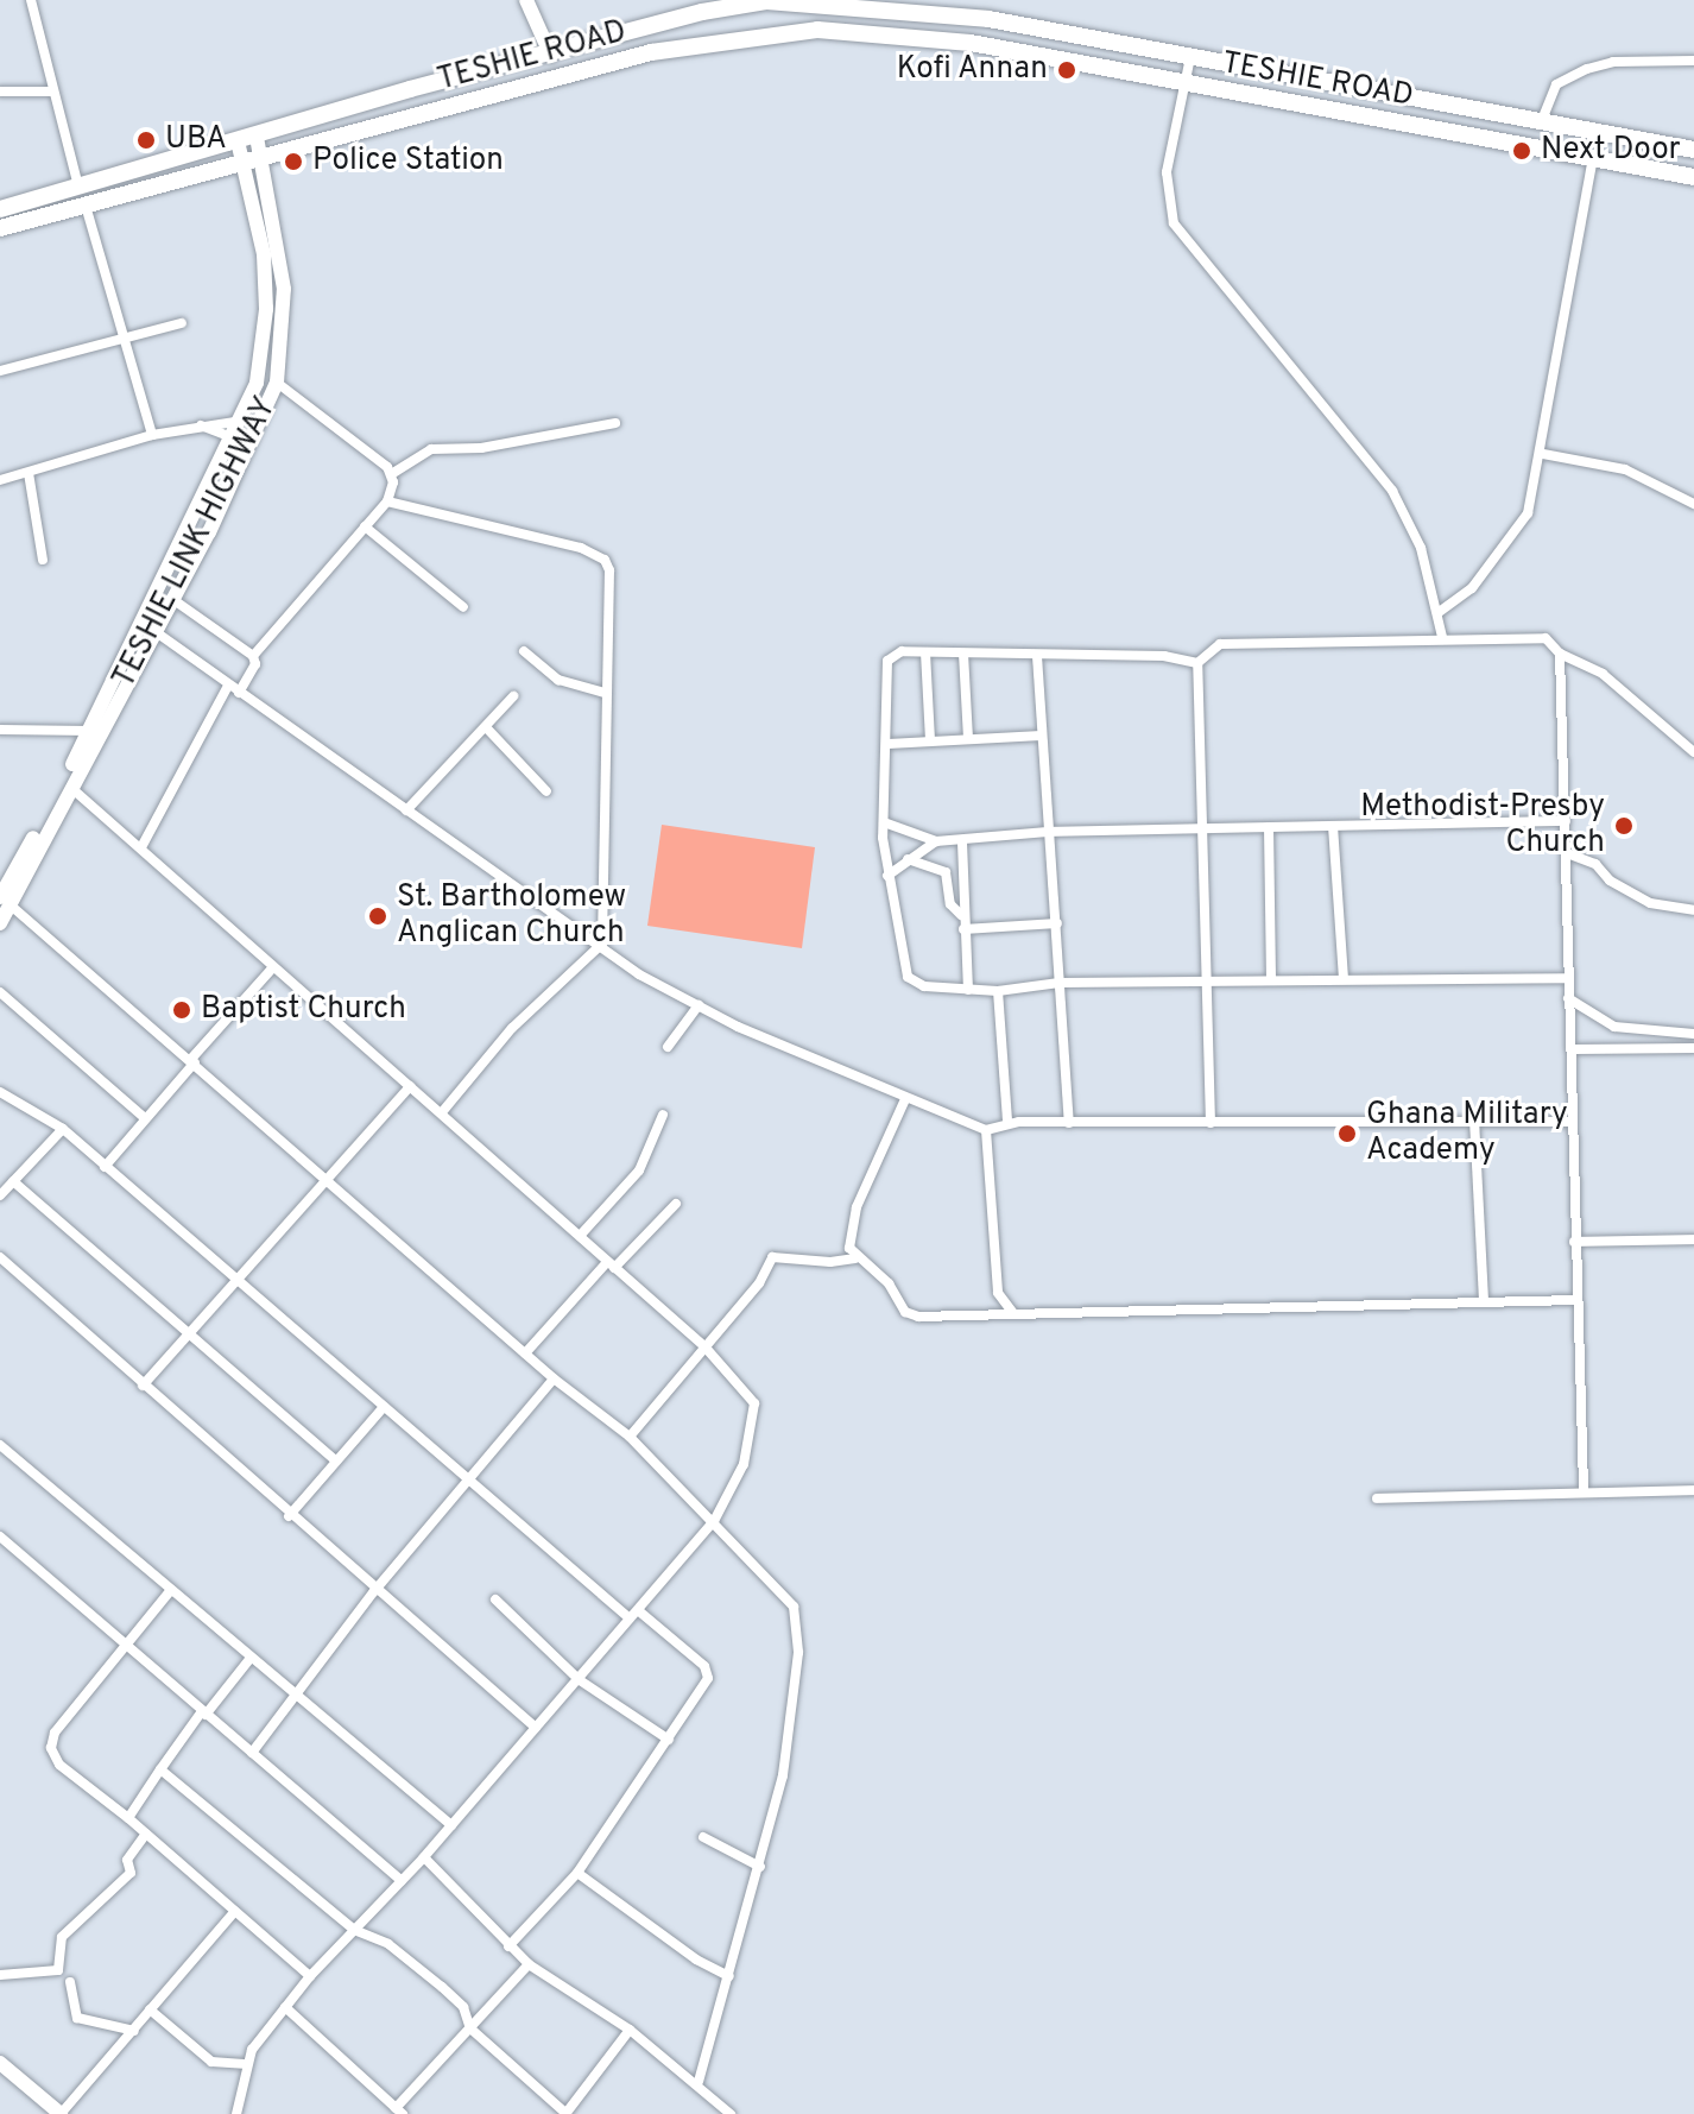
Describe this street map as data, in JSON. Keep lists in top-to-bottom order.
{
  "streets": {
    "main road": ["TESHIE ROAD", "TESHIE LINK HIGHWAY"]
  },
  "crossings": [
    ["TESHIE ROAD", "TESHIE LINK HIGHWAY"]
  ],
  "places": [
    "Kofi Annan",
    "UBA",
    "Next Door",
    "Police Station",
    "Methodist-Presby Church",
    "St. Bartholomew Anglican Church",
    "Baptist Church",
    "Ghana Military Academy"
  ]
}
